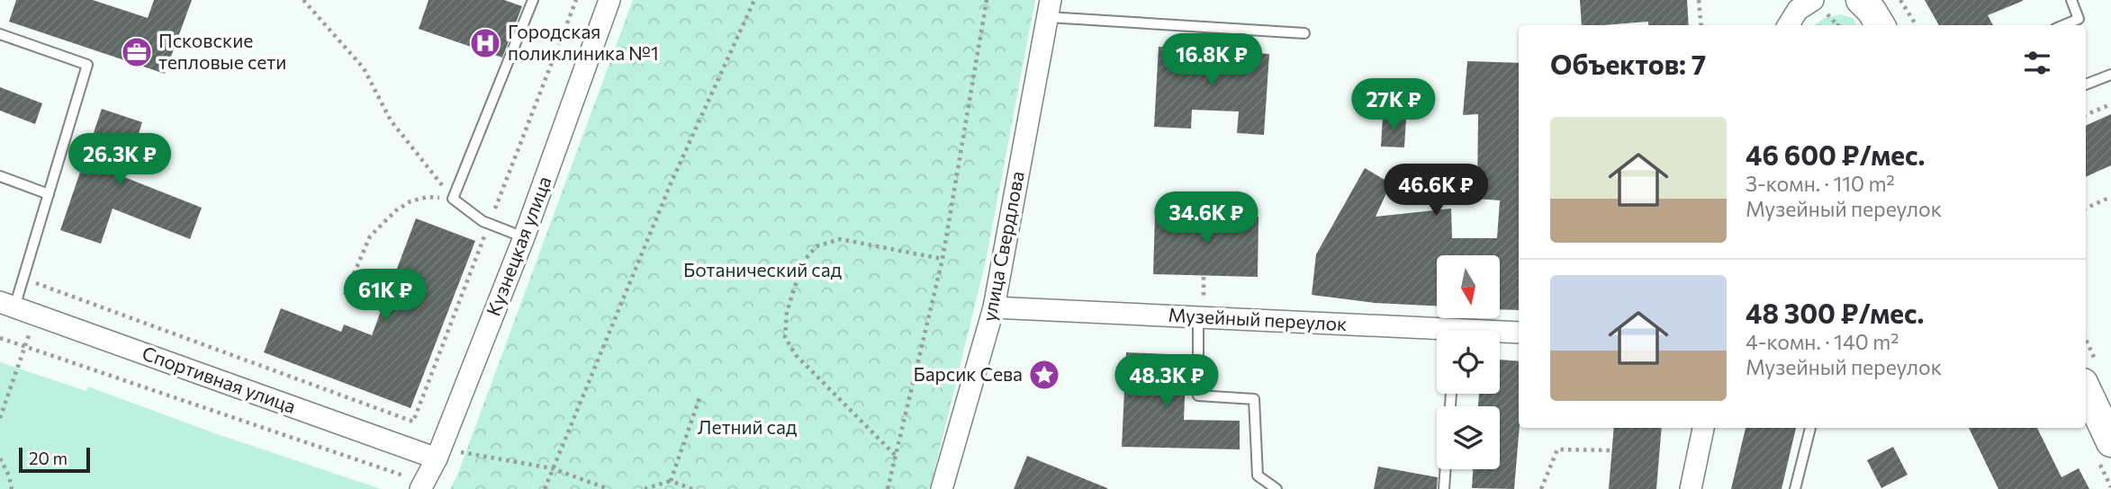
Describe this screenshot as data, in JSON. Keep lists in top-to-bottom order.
{
  "streets": {
    "street": [
      "Кузнецкая улица",
      "улица Свердлова",
      "Музейный переулок",
      "Спортивная улица"
    ]
  },
  "crossings": [
    ["Кузнецкая улица", "Спортивная улица"],
    ["улица Свердлова", "Музейный переулок"]
  ],
  "parks": ["Ботанический сад", "Летний сад"],
  "places": {
    "hospital": ["Городская поликлиника №1"],
    "office": ["Псковские тепловые сети"],
    "place": ["Барсик Сева"]
  },
  "scale_bar": "20 m",
  "north": "bottom",
  "page": {
    "heading": "Объектов: 7",
    "price": [
      "16.8K ₽",
      "27K ₽",
      "26.3K ₽",
      "46.6K ₽",
      "34.6K ₽",
      "61K ₽",
      "48.3K ₽"
    ],
    "list": [
      {
        "name": "46 600 ₽/мес.",
        "note": "3-комн. · 110 m² · Музейный переулок"
      },
      {
        "name": "48 300 ₽/мес.",
        "note": "4-комн. · 140 m² · Музейный переулок"
      }
    ],
    "scale": "20 m"
  }
}
